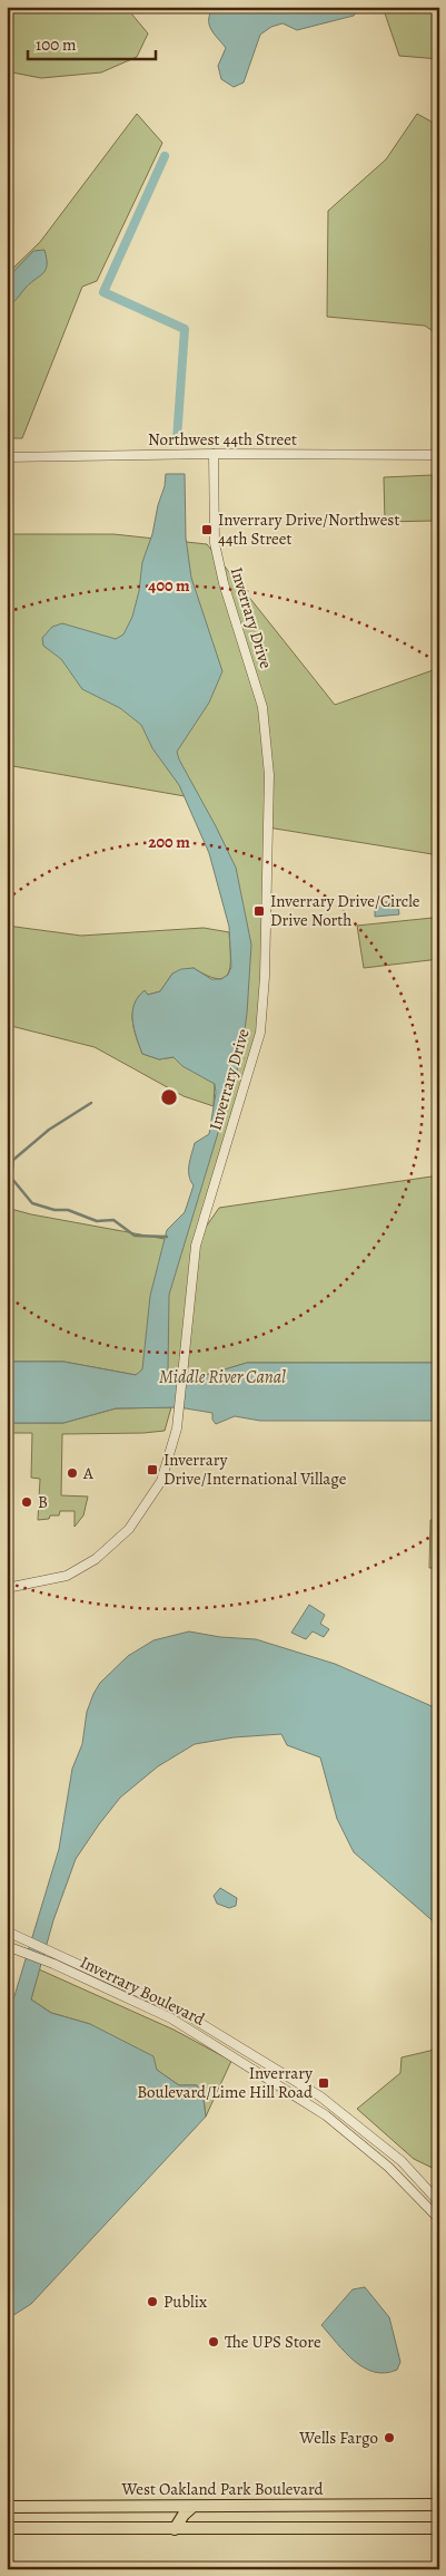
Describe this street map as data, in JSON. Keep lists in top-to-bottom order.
{
  "streets": {
    "main road": ["West Oakland Park Boulevard"],
    "street": ["Northwest 44th Street", "Inverrary Drive", "Inverrary Boulevard"]
  },
  "crossings": [
    ["Northwest 44th Street", "Inverrary Drive"]
  ],
  "water": ["Middle River Canal"],
  "places": {
    "transit": [
      "Inverrary Drive/Northwest 44th Street",
      "Inverrary Drive/Circle Drive North",
      "Inverrary Drive/International Village",
      "Inverrary Boulevard/Lime Hill Road"
    ],
    "other": [
      "A",
      "B",
      "Publix",
      "The UPS Store",
      "Wells Fargo"
    ]
  },
  "scale_bar": "100 m",
  "rings": ["400 m", "200 m"]
}
